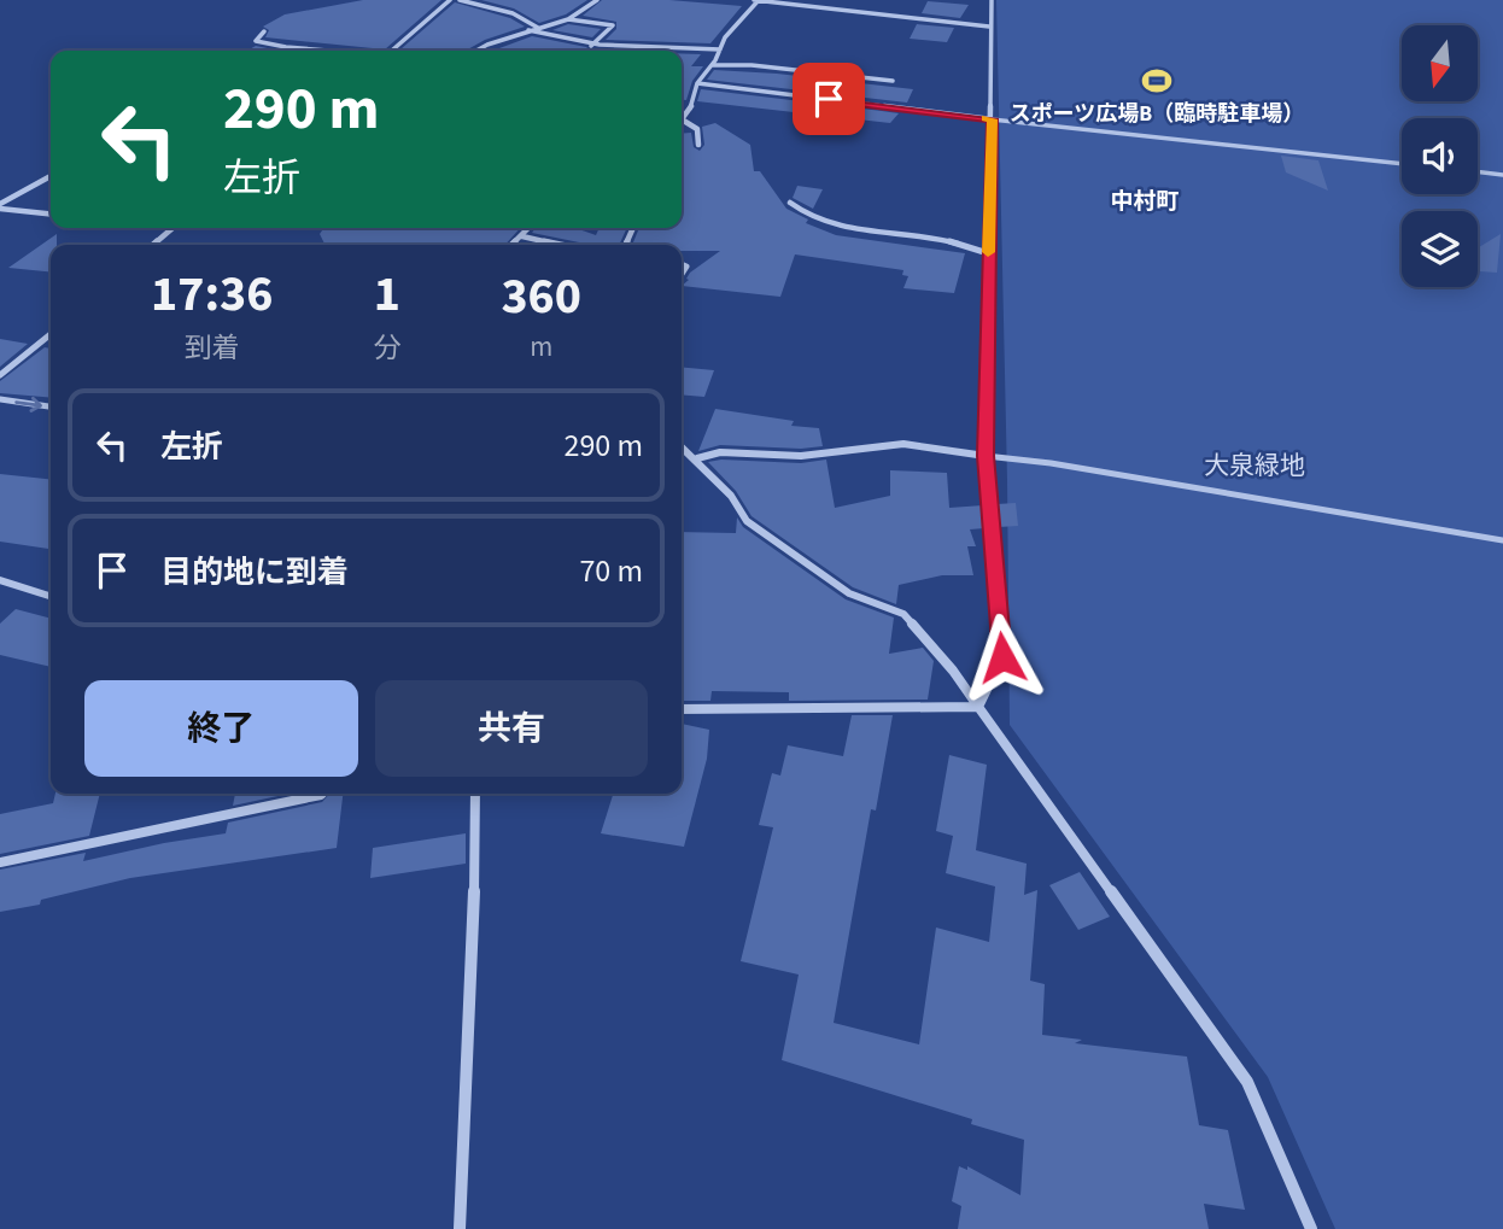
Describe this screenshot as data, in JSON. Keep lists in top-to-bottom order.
{
  "districts": ["中村町"],
  "parks": ["大泉緑地"],
  "places": {
    "sports": ["スポーツ広場B（臨時駐車場）"]
  },
  "north": "bottom",
  "page": {
    "turn": ["290 m", "左折"],
    "eta": [
      "17:36",
      "到着",
      "1",
      "分",
      "360",
      "m"
    ],
    "list": [
      {
        "name": "左折",
        "value": "290 m"
      },
      {
        "name": "目的地に到着",
        "value": "70 m"
      }
    ],
    "buttons": ["終了", "共有"]
  }
}
